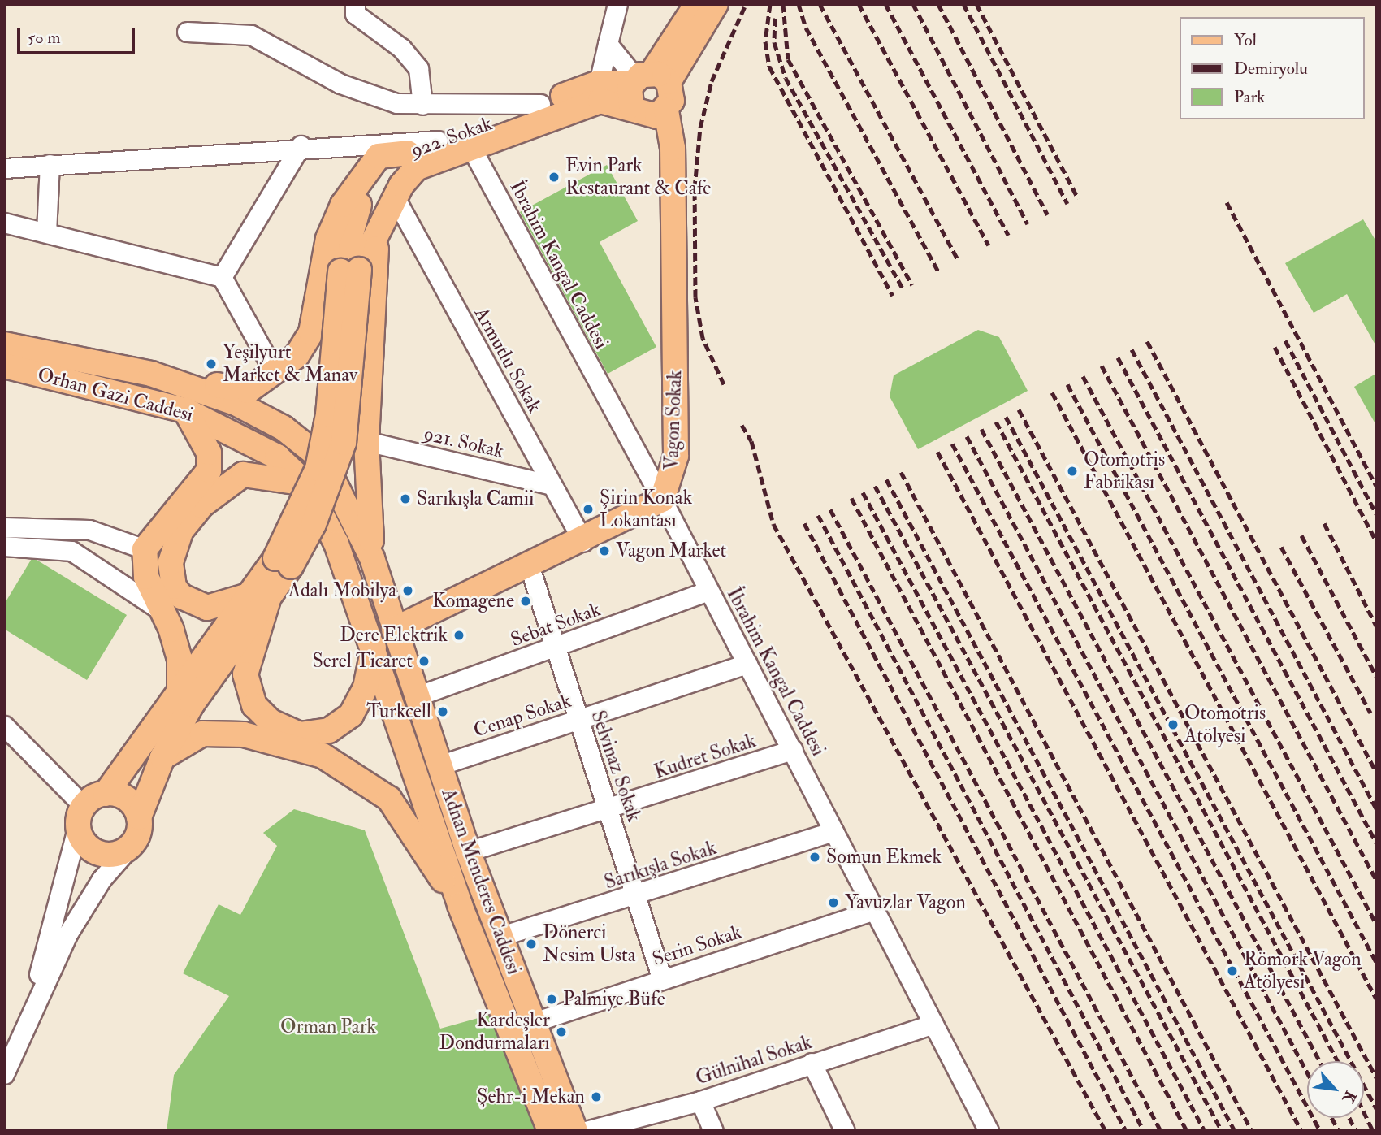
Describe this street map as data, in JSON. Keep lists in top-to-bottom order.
{
  "streets": {
    "main road": [
      "922. Sokak",
      "Orhan Gazi Caddesi",
      "Vagon Sokak",
      "Adnan Menderes Caddesi"
    ],
    "street": [
      "İbrahim Kangal Caddesi",
      "Armutlu Sokak",
      "921. Sokak",
      "Sebat Sokak",
      "Cenap Sokak",
      "Kudret Sokak",
      "Selvinaz Sokak",
      "Sarıkışla Sokak",
      "Serin Sokak",
      "Gülnihal Sokak"
    ]
  },
  "crossings": [
    ["922. Sokak", "Vagon Sokak"],
    ["İbrahim Kangal Caddesi", "Vagon Sokak"],
    ["İbrahim Kangal Caddesi", "Sebat Sokak"],
    ["İbrahim Kangal Caddesi", "Cenap Sokak"],
    ["İbrahim Kangal Caddesi", "Kudret Sokak"],
    ["İbrahim Kangal Caddesi", "Sarıkışla Sokak"],
    ["İbrahim Kangal Caddesi", "Serin Sokak"],
    ["İbrahim Kangal Caddesi", "Gülnihal Sokak"],
    ["Armutlu Sokak", "Vagon Sokak"],
    ["Armutlu Sokak", "921. Sokak"],
    ["Orhan Gazi Caddesi", "Vagon Sokak"],
    ["Orhan Gazi Caddesi", "Adnan Menderes Caddesi"],
    ["Vagon Sokak", "Selvinaz Sokak"],
    ["Vagon Sokak", "Adnan Menderes Caddesi"],
    ["Sebat Sokak", "Selvinaz Sokak"],
    ["Sebat Sokak", "Adnan Menderes Caddesi"],
    ["Cenap Sokak", "Selvinaz Sokak"],
    ["Cenap Sokak", "Adnan Menderes Caddesi"],
    ["Kudret Sokak", "Selvinaz Sokak"],
    ["Kudret Sokak", "Adnan Menderes Caddesi"],
    ["Selvinaz Sokak", "Sarıkışla Sokak"],
    ["Selvinaz Sokak", "Serin Sokak"],
    ["Sarıkışla Sokak", "Adnan Menderes Caddesi"],
    ["Adnan Menderes Caddesi", "Serin Sokak"]
  ],
  "parks": ["Orman Park"],
  "places": [
    "Evin Park Restaurant & Cafe",
    "Yeşilyurt Market & Manav",
    "Otomotris Fabrikası",
    "Sarıkışla Camii",
    "Şirin Konak Lokantası",
    "Vagon Market",
    "Adalı Mobilya",
    "Komagene",
    "Dere Elektrik",
    "Serel Ticaret",
    "Turkcell",
    "Otomotris Atölyesi",
    "Somun Ekmek",
    "Yavuzlar Vagon",
    "Dönerci Nesim Usta",
    "Römork Vagon Atölyesi",
    "Palmiye Büfe",
    "Kardeşler Dondurmaları",
    "Şehr-i Mekan"
  ],
  "legend": ["Yol", "Demiryolu", "Park"],
  "scale_bar": "50 m",
  "north": "bottom right"
}
